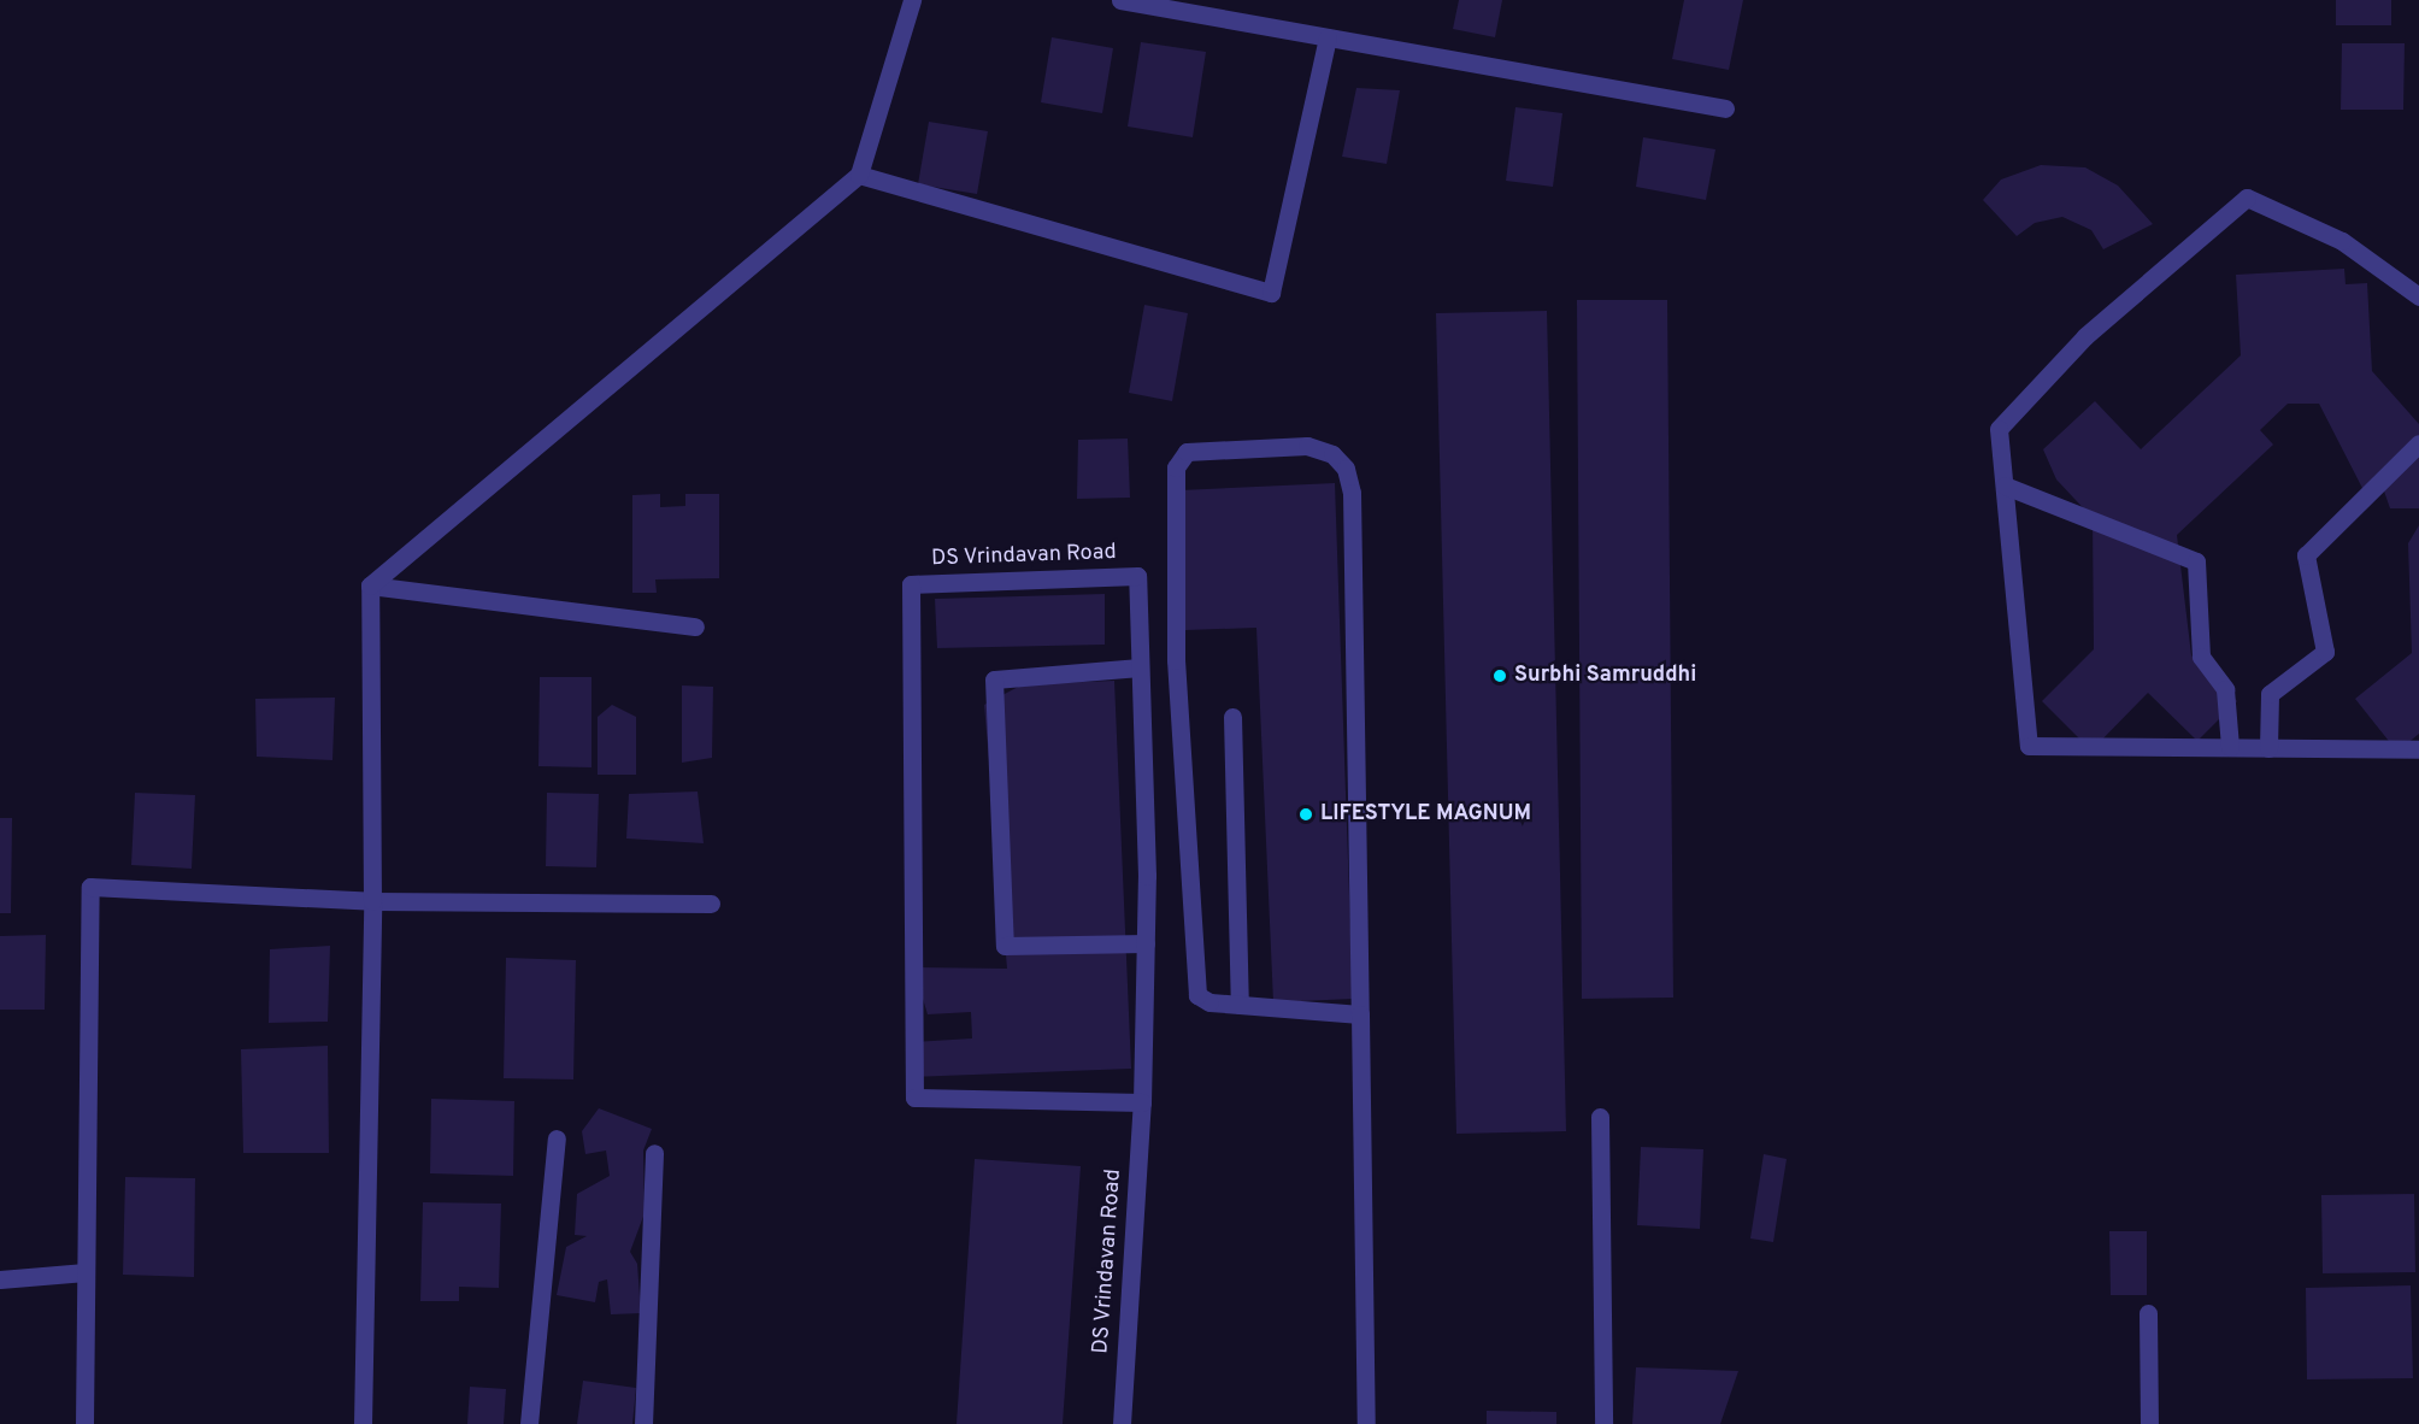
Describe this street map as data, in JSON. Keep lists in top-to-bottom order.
{
  "streets": {
    "street": ["DS Vrindavan Road"]
  },
  "places": ["Surbhi Samruddhi", "LIFESTYLE MAGNUM"]
}
